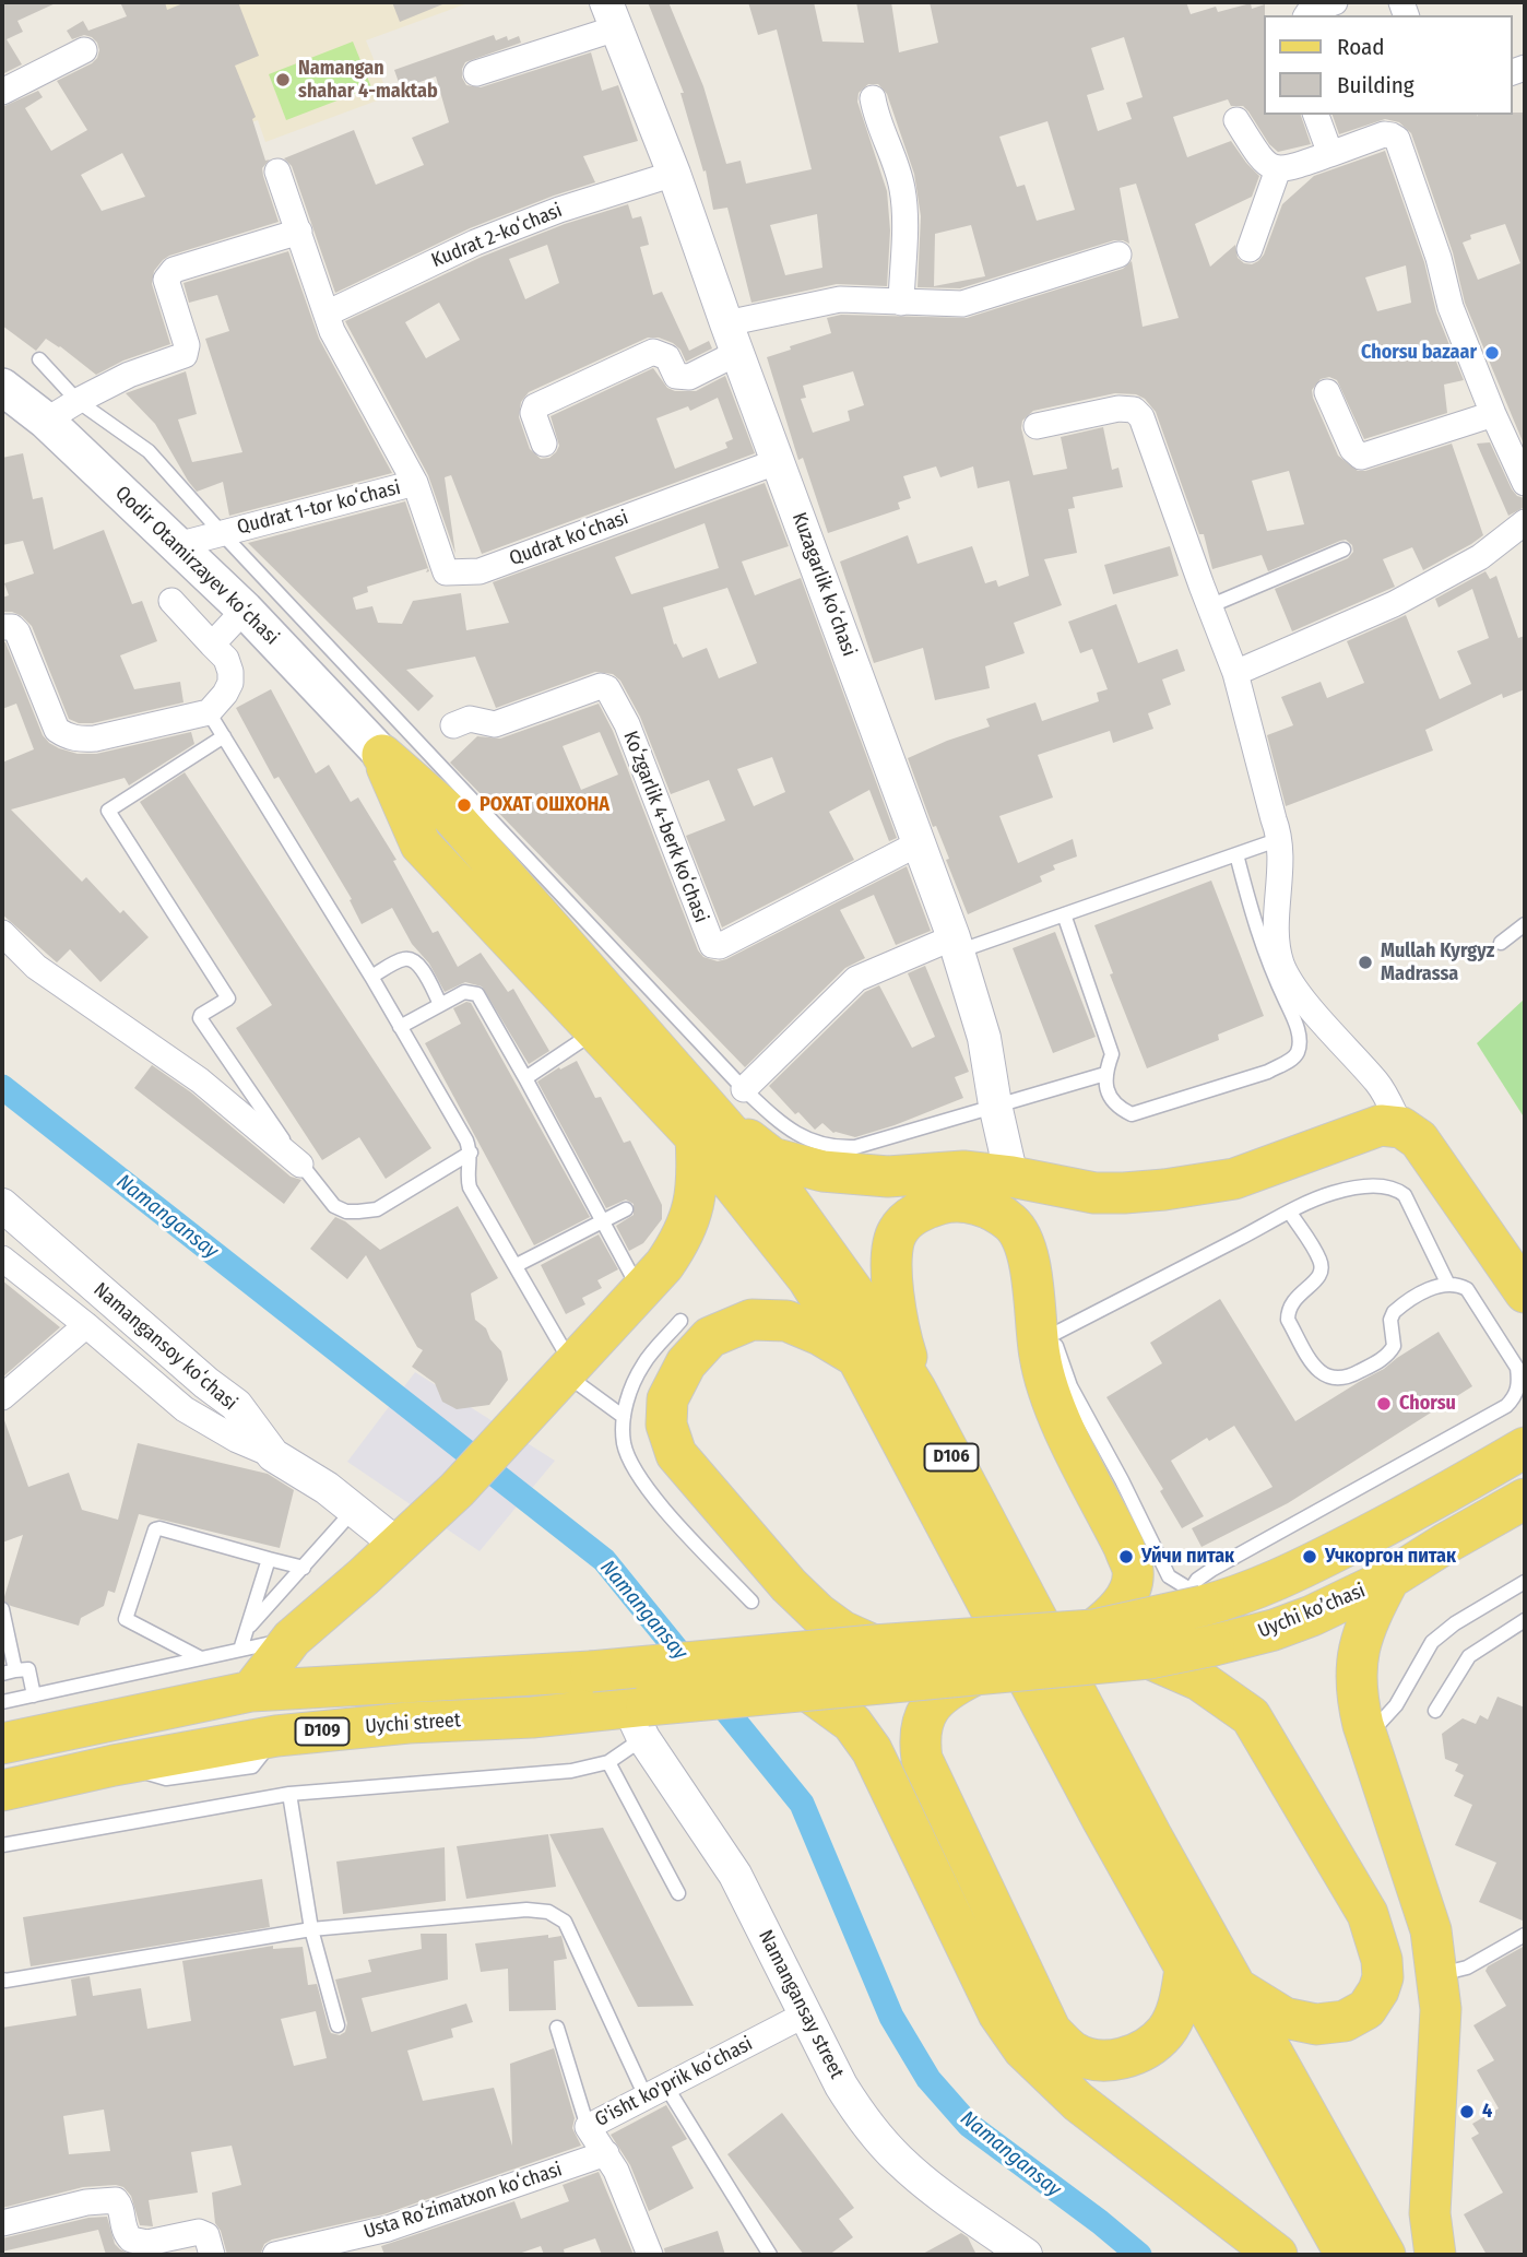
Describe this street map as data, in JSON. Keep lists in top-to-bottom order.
{
  "streets": {
    "main road": [
      "Qodir Otamirzayev koʻchasi",
      "D106",
      "Uychi ko’chasi",
      "Uychi street",
      "D109"
    ],
    "street": [
      "Kudrat 2-koʻchasi",
      "Qudrat 1-tor koʻchasi",
      "Qudrat koʻchasi",
      "Kuzagarlik koʻchasi",
      "Koʻzgarlik 4-berk koʻchasi",
      "Namangansoy koʻchasi",
      "Namangansay street",
      "G'isht ko'prik koʻchasi",
      "Usta Roʻzimatxon koʻchasi"
    ]
  },
  "crossings": [
    ["Kudrat 2-koʻchasi", "Qudrat 1-tor koʻchasi"],
    ["Kudrat 2-koʻchasi", "Kuzagarlik koʻchasi"],
    ["Qudrat 1-tor koʻchasi", "Qudrat koʻchasi"],
    ["Qudrat 1-tor koʻchasi", "Qodir Otamirzayev koʻchasi"],
    ["Qudrat koʻchasi", "Kuzagarlik koʻchasi"],
    ["Qodir Otamirzayev koʻchasi", "D106"],
    ["Kuzagarlik koʻchasi", "Koʻzgarlik 4-berk koʻchasi"],
    ["Uychi ko’chasi", "D109"],
    ["Uychi street", "D109"],
    ["Uychi street", "Namangansay street"],
    ["D109", "Namangansay street"],
    ["Namangansay street", "G'isht ko'prik koʻchasi"],
    ["G'isht ko'prik koʻchasi", "Usta Roʻzimatxon koʻchasi"]
  ],
  "water": ["Namangansay"],
  "places": [
    "Namangan shahar 4-maktab",
    "Chorsu bazaar",
    "РОХАТ ОШХОНА",
    "Mullah Kyrgyz Madrassa",
    "Chorsu",
    "Уйчи питак",
    "Учкоргон питак",
    "4"
  ],
  "legend": ["Road", "Building"]
}
